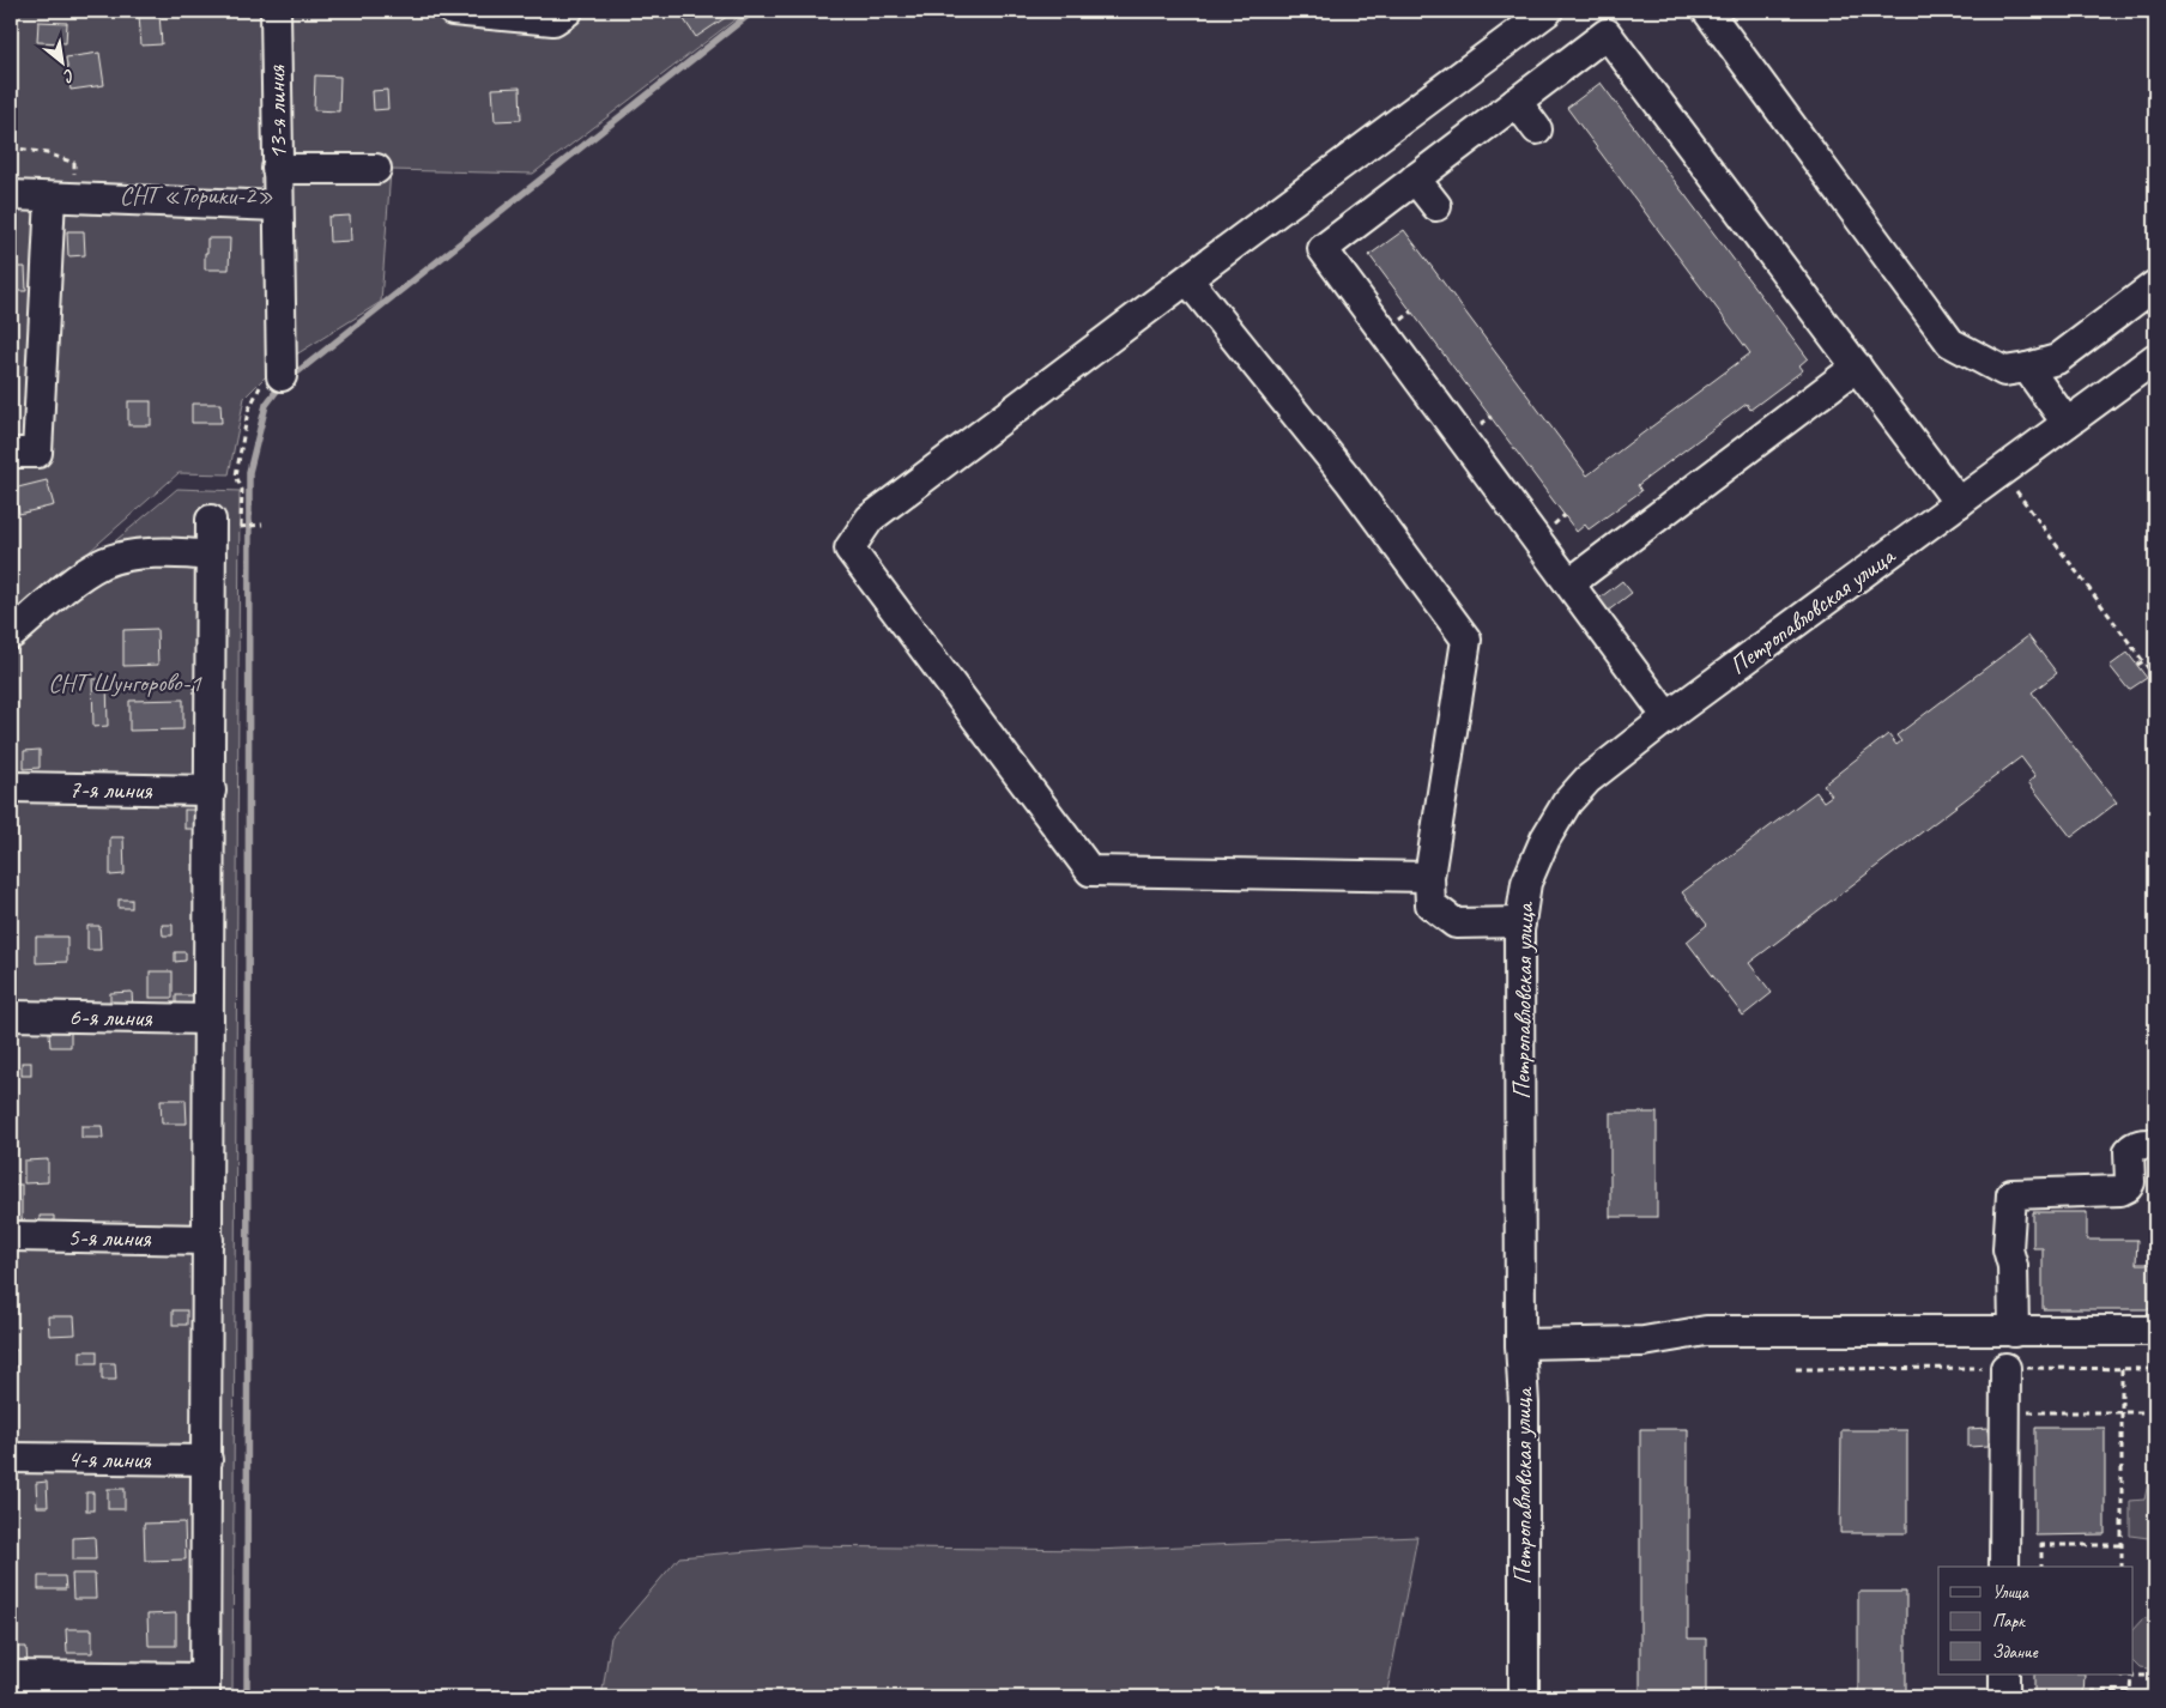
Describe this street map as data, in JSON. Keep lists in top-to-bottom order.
{
  "streets": {
    "street": [
      "13-я линия",
      "Петропавловская улица",
      "7-я линия",
      "6-я линия",
      "5-я линия",
      "4-я линия"
    ]
  },
  "parks": ["СНТ «Торики-2»", "СНТ Шунгорово-1"],
  "legend": ["Улица", "Парк", "Здание"],
  "north": "bottom right"
}
